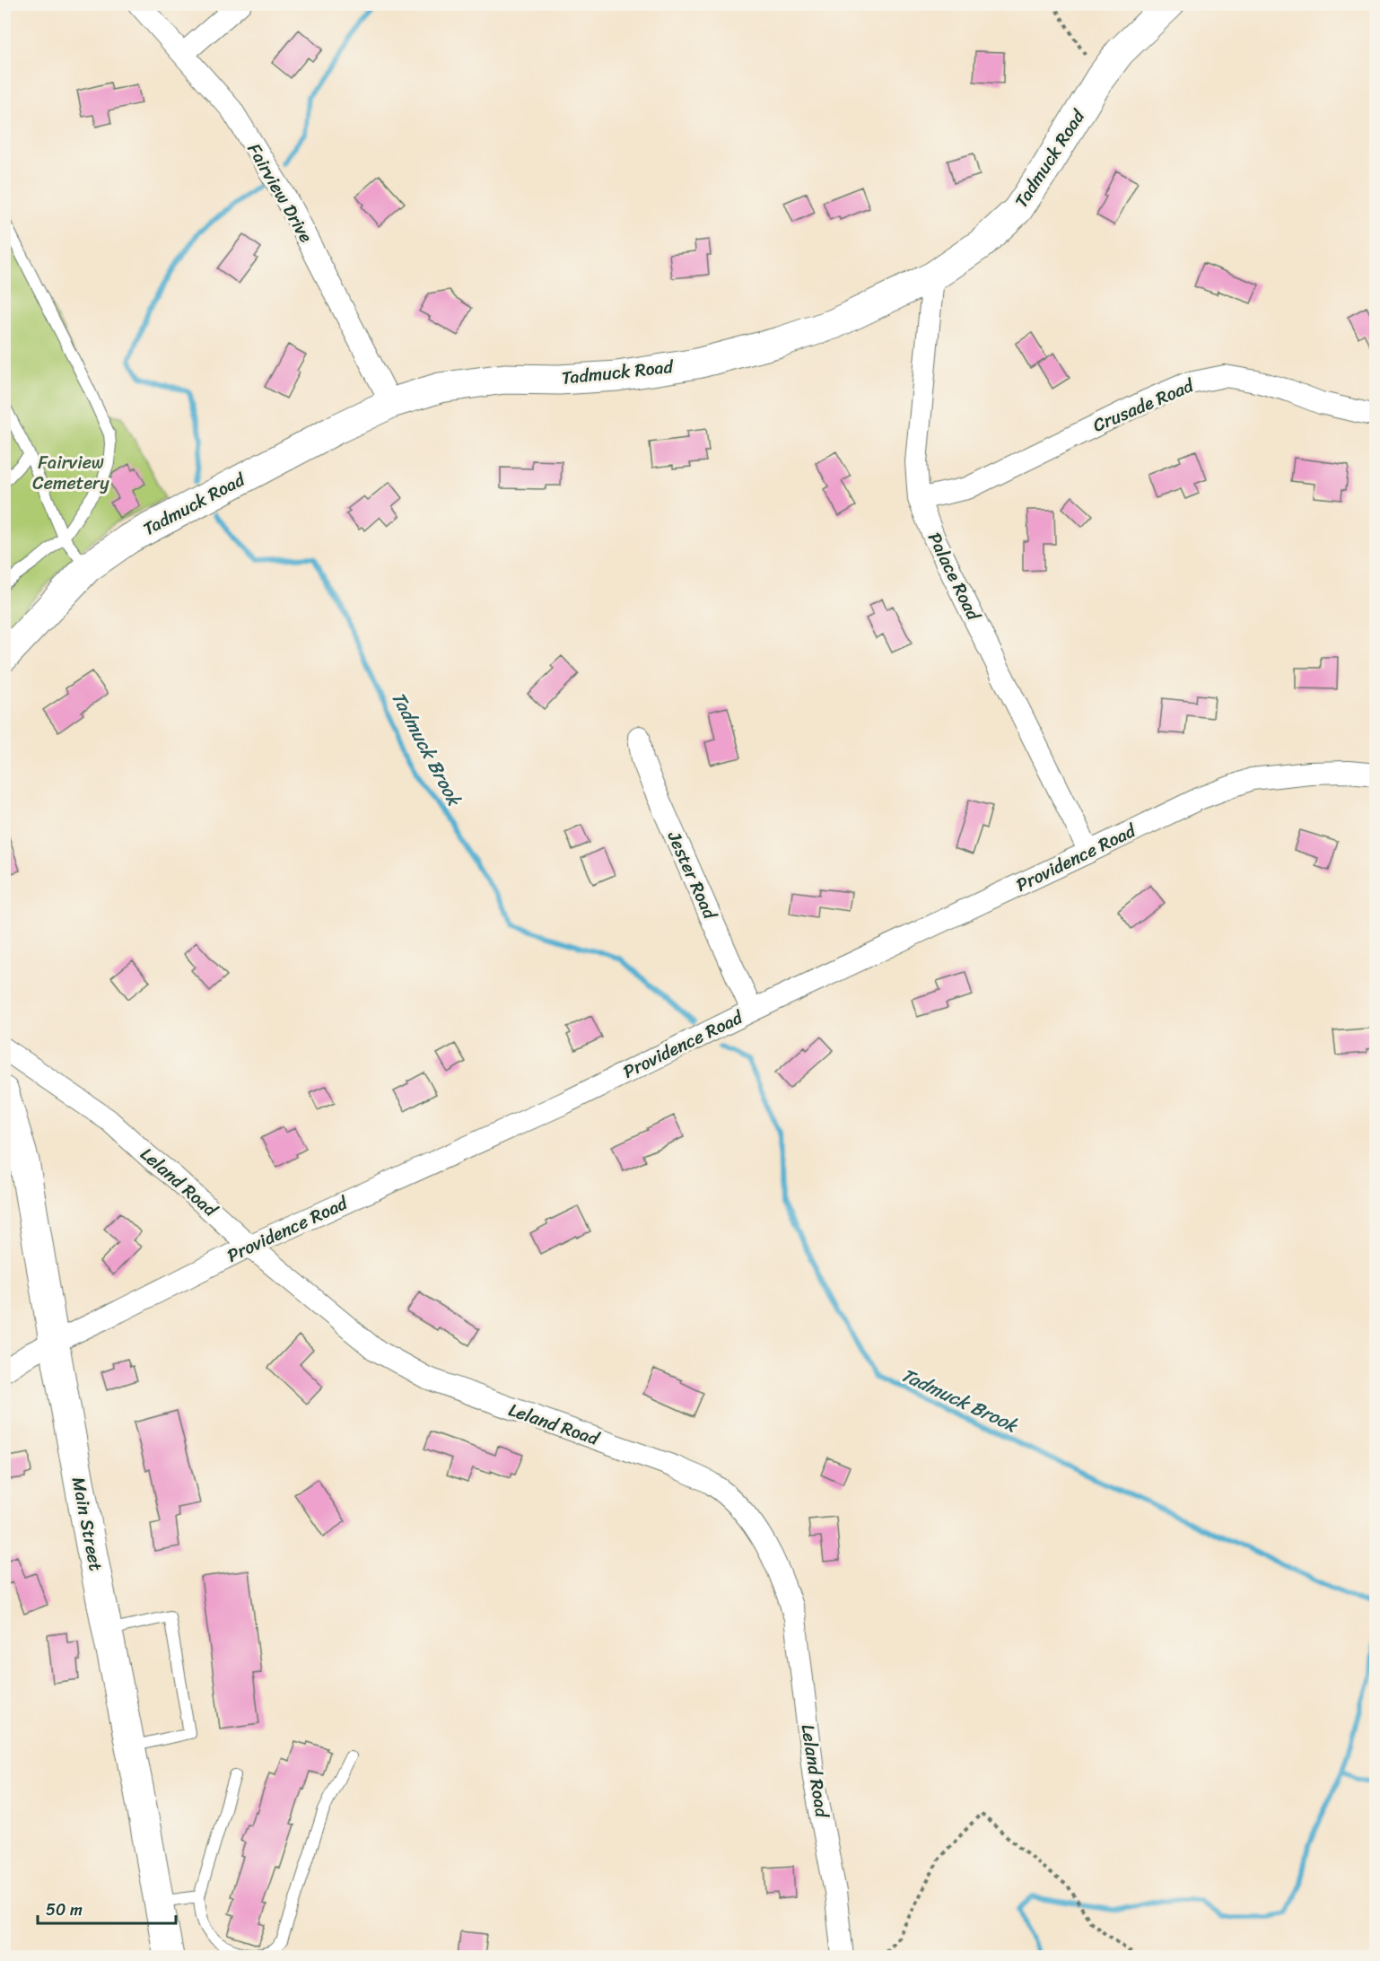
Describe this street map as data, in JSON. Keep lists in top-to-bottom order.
{
  "streets": {
    "street": [
      "Tadmuck Road",
      "Fairview Drive",
      "Crusade Road",
      "Palace Road",
      "Providence Road",
      "Jester Road",
      "Leland Road",
      "Main Street"
    ]
  },
  "crossings": [
    ["Tadmuck Road", "Fairview Drive"],
    ["Tadmuck Road", "Palace Road"],
    ["Crusade Road", "Palace Road"],
    ["Palace Road", "Providence Road"],
    ["Providence Road", "Jester Road"],
    ["Providence Road", "Leland Road"],
    ["Providence Road", "Main Street"]
  ],
  "water": ["Tadmuck Brook"],
  "parks": ["Fairview Cemetery"],
  "scale_bar": "50 m"
}
